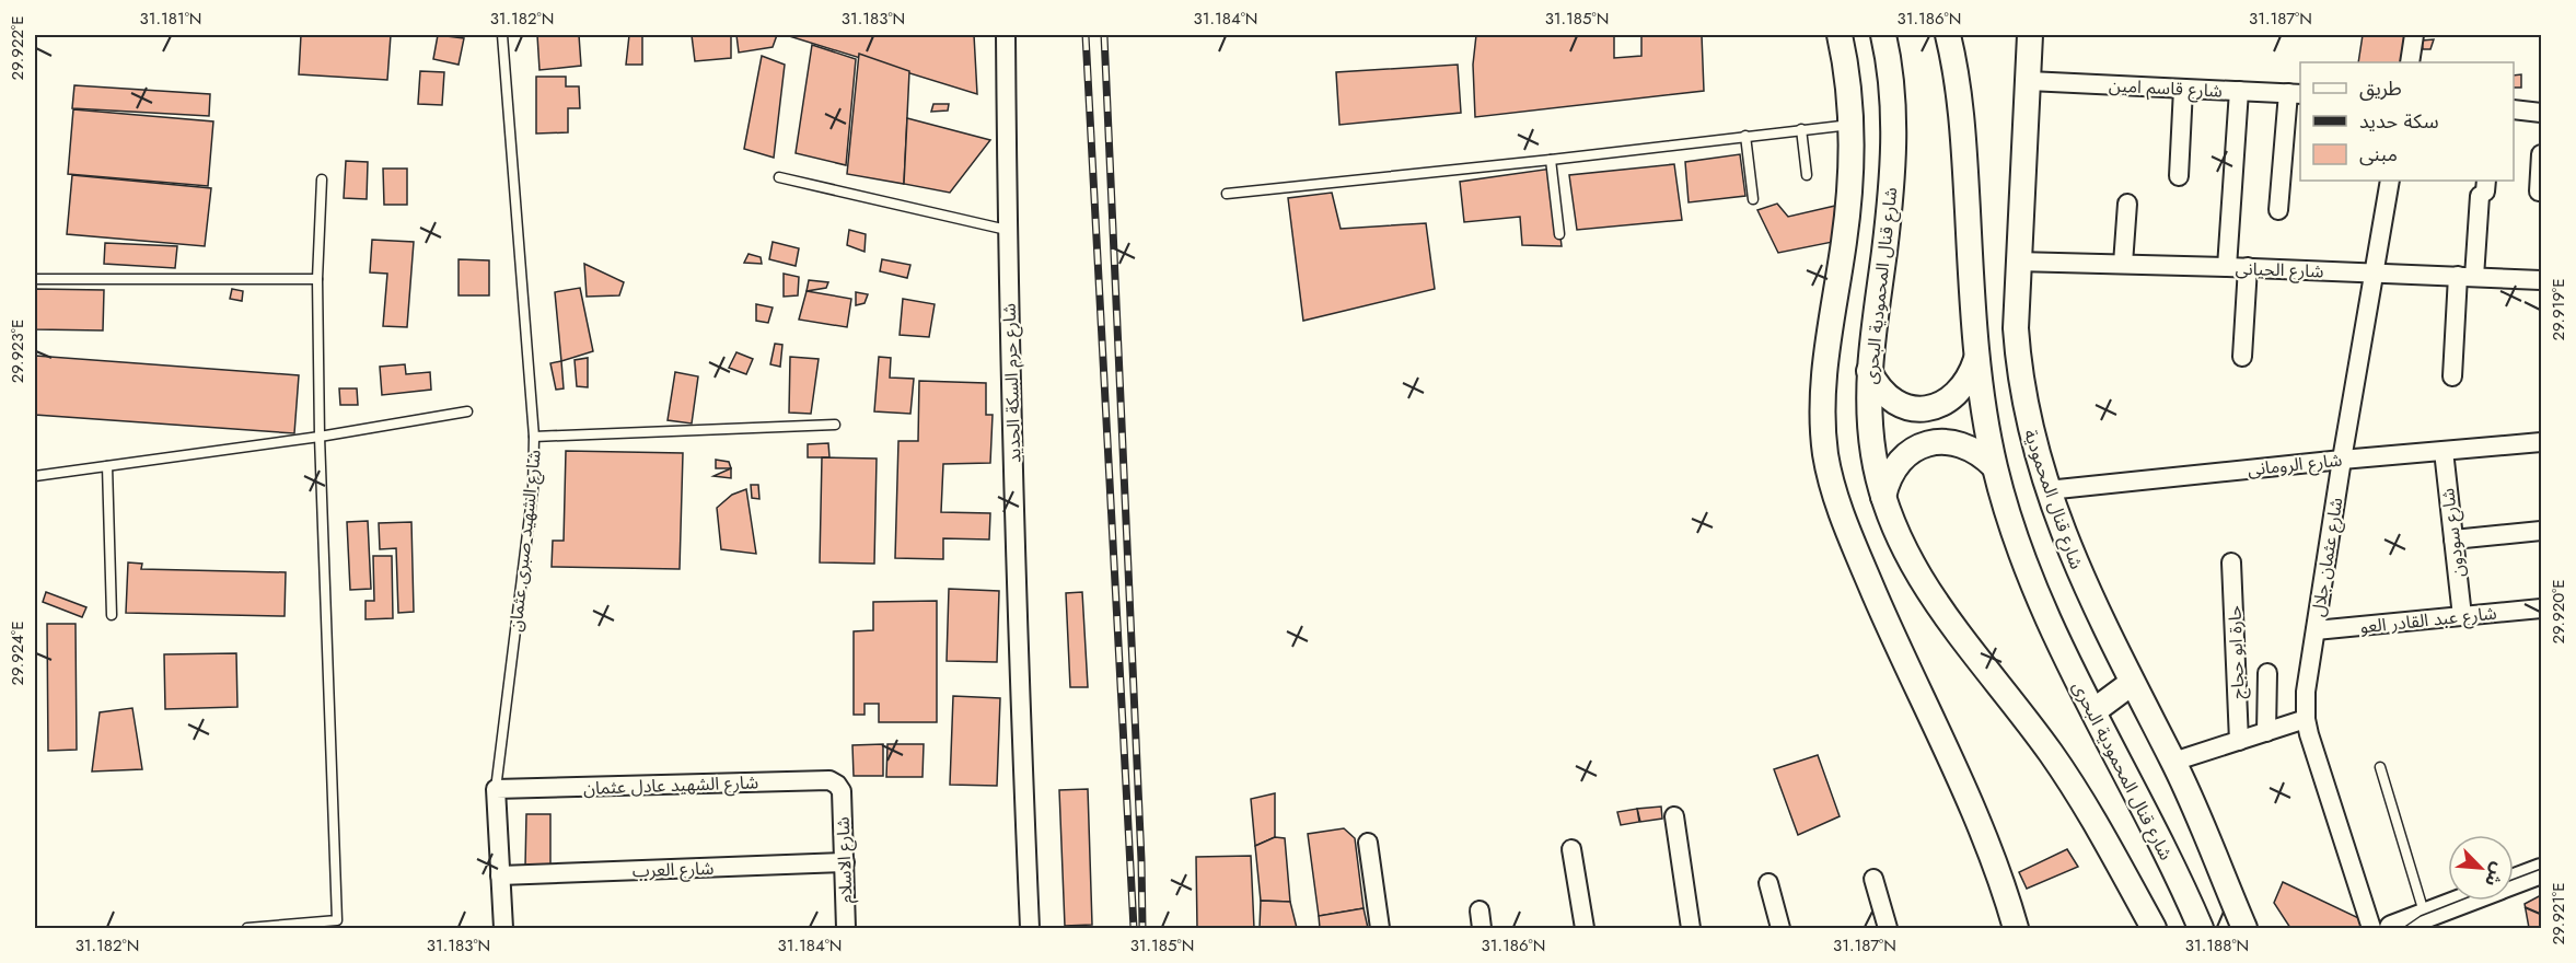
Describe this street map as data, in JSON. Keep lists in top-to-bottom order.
{
  "streets": {
    "main road": ["شارع قنال المحمودية البحرى", "شارع قنال المحمودية"],
    "street": [
      "شارع قاسم امين",
      "شارع الحيانى",
      "شارع حرم السكة الحديد",
      "شارع الرومانى",
      "شارع سودون",
      "شارع الشهيد صبرى عثمان",
      "شارع عثمان جلال",
      "شارع عبد القادر العو",
      "حارة ابو حجاج",
      "شارع الشهيد عادل عثمان",
      "شارع الاسلام",
      "شارع العرب"
    ]
  },
  "crossings": [
    ["شارع قاسم امين", "شارع قنال المحمودية"],
    ["شارع الحيانى", "شارع قنال المحمودية"],
    ["شارع الحيانى", "شارع عثمان جلال"],
    ["شارع الرومانى", "شارع قنال المحمودية"],
    ["شارع الرومانى", "شارع سودون"],
    ["شارع الرومانى", "شارع عثمان جلال"],
    ["شارع سودون", "شارع عبد القادر العو"],
    ["شارع الشهيد صبرى عثمان", "شارع الشهيد عادل عثمان"],
    ["شارع الشهيد صبرى عثمان", "شارع العرب"],
    ["شارع عثمان جلال", "شارع عبد القادر العو"],
    ["شارع الشهيد عادل عثمان", "شارع الاسلام"],
    ["شارع الاسلام", "شارع العرب"]
  ],
  "legend": ["طريق", "سكة حديد", "مبنى"],
  "north": "bottom right",
  "coordinates": [
    "31.181°N",
    "31.182°N",
    "31.183°N",
    "31.184°N",
    "31.185°N",
    "31.186°N",
    "31.187°N",
    "29.922°E",
    "29.919°E",
    "29.923°E",
    "29.920°E",
    "29.924°E",
    "29.921°E",
    "31.188°N"
  ]
}
